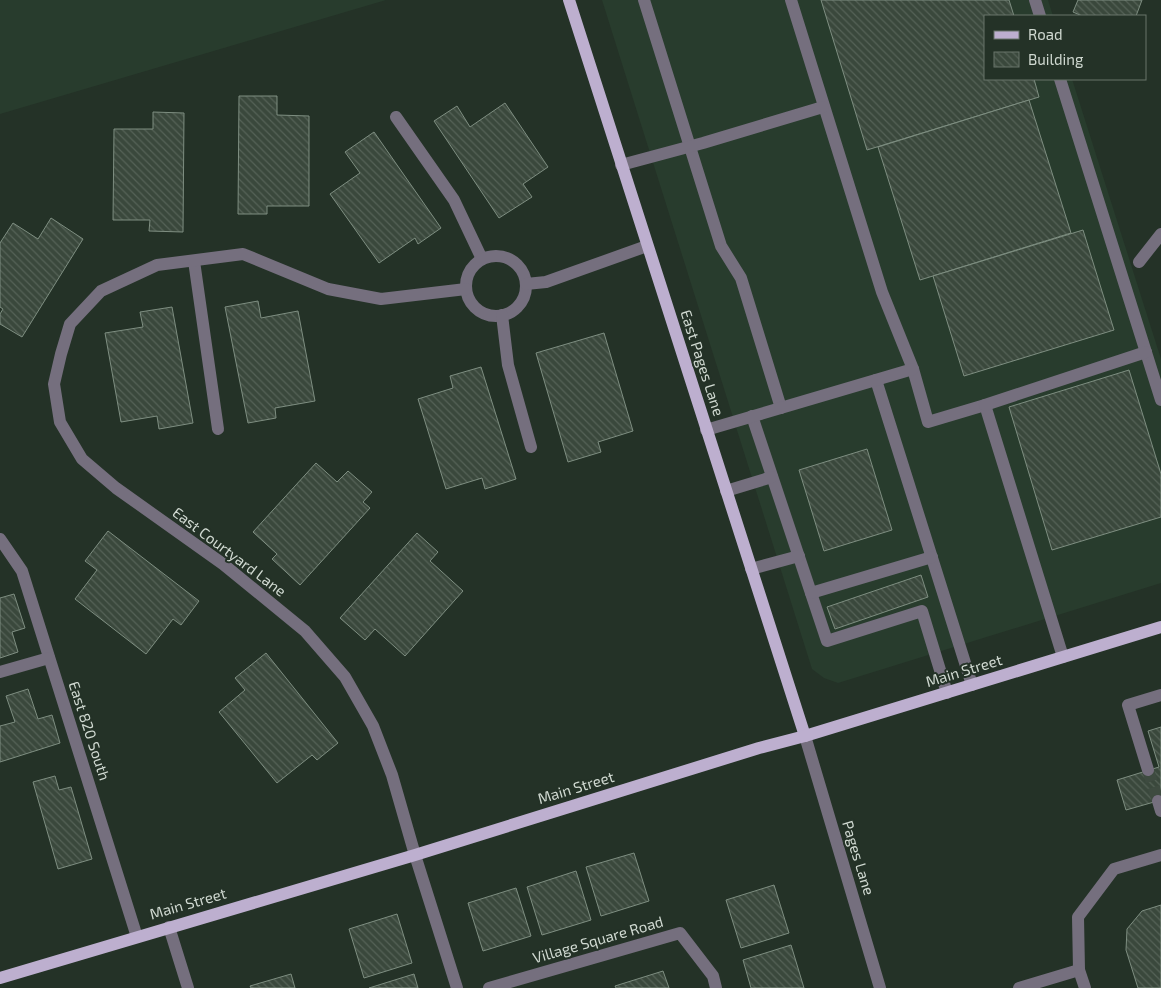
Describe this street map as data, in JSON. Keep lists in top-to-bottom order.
{
  "streets": {
    "main road": ["East Pages Lane", "Main Street"],
    "street": [
      "East Courtyard Lane",
      "East 820 South",
      "Pages Lane",
      "Village Square Road"
    ]
  },
  "crossings": [
    ["East Pages Lane", "Main Street"],
    ["East Pages Lane", "Pages Lane"],
    ["East Courtyard Lane", "Main Street"],
    ["Main Street", "East 820 South"],
    ["Main Street", "Pages Lane"]
  ],
  "legend": ["Road", "Building"]
}
